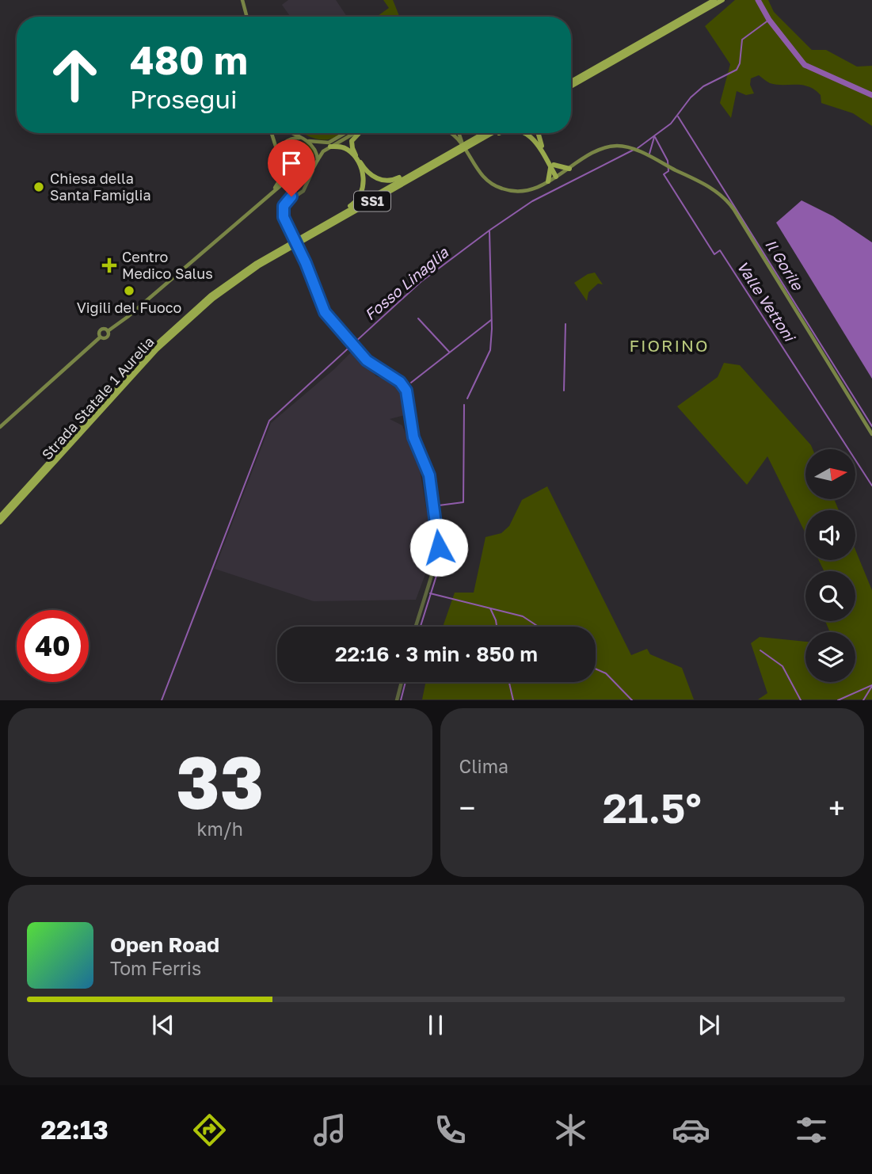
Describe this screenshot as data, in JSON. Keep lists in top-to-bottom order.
{
  "streets": {
    "highway": ["SS1", "Strada Statale 1 Aurelia"]
  },
  "districts": ["FIORINO"],
  "water": ["Il Gorile", "Fosso Linaglia", "Valle Vettoni"],
  "places": {
    "other": ["Chiesa della Santa Famiglia", "Vigili del Fuoco"],
    "health": ["Centro Medico Salus"]
  },
  "north": "right",
  "page": {
    "turn": ["480 m", "Prosegui"],
    "limit": "40",
    "trip": "22:16 · 3 min · 850 m",
    "tile": [
      ["33", "km/h"],
      "Clima"
    ],
    "heat": ["−", "21.5°", "+"],
    "song": ["Open Road", "Tom Ferris"],
    "tabs": "22:13"
  }
}
